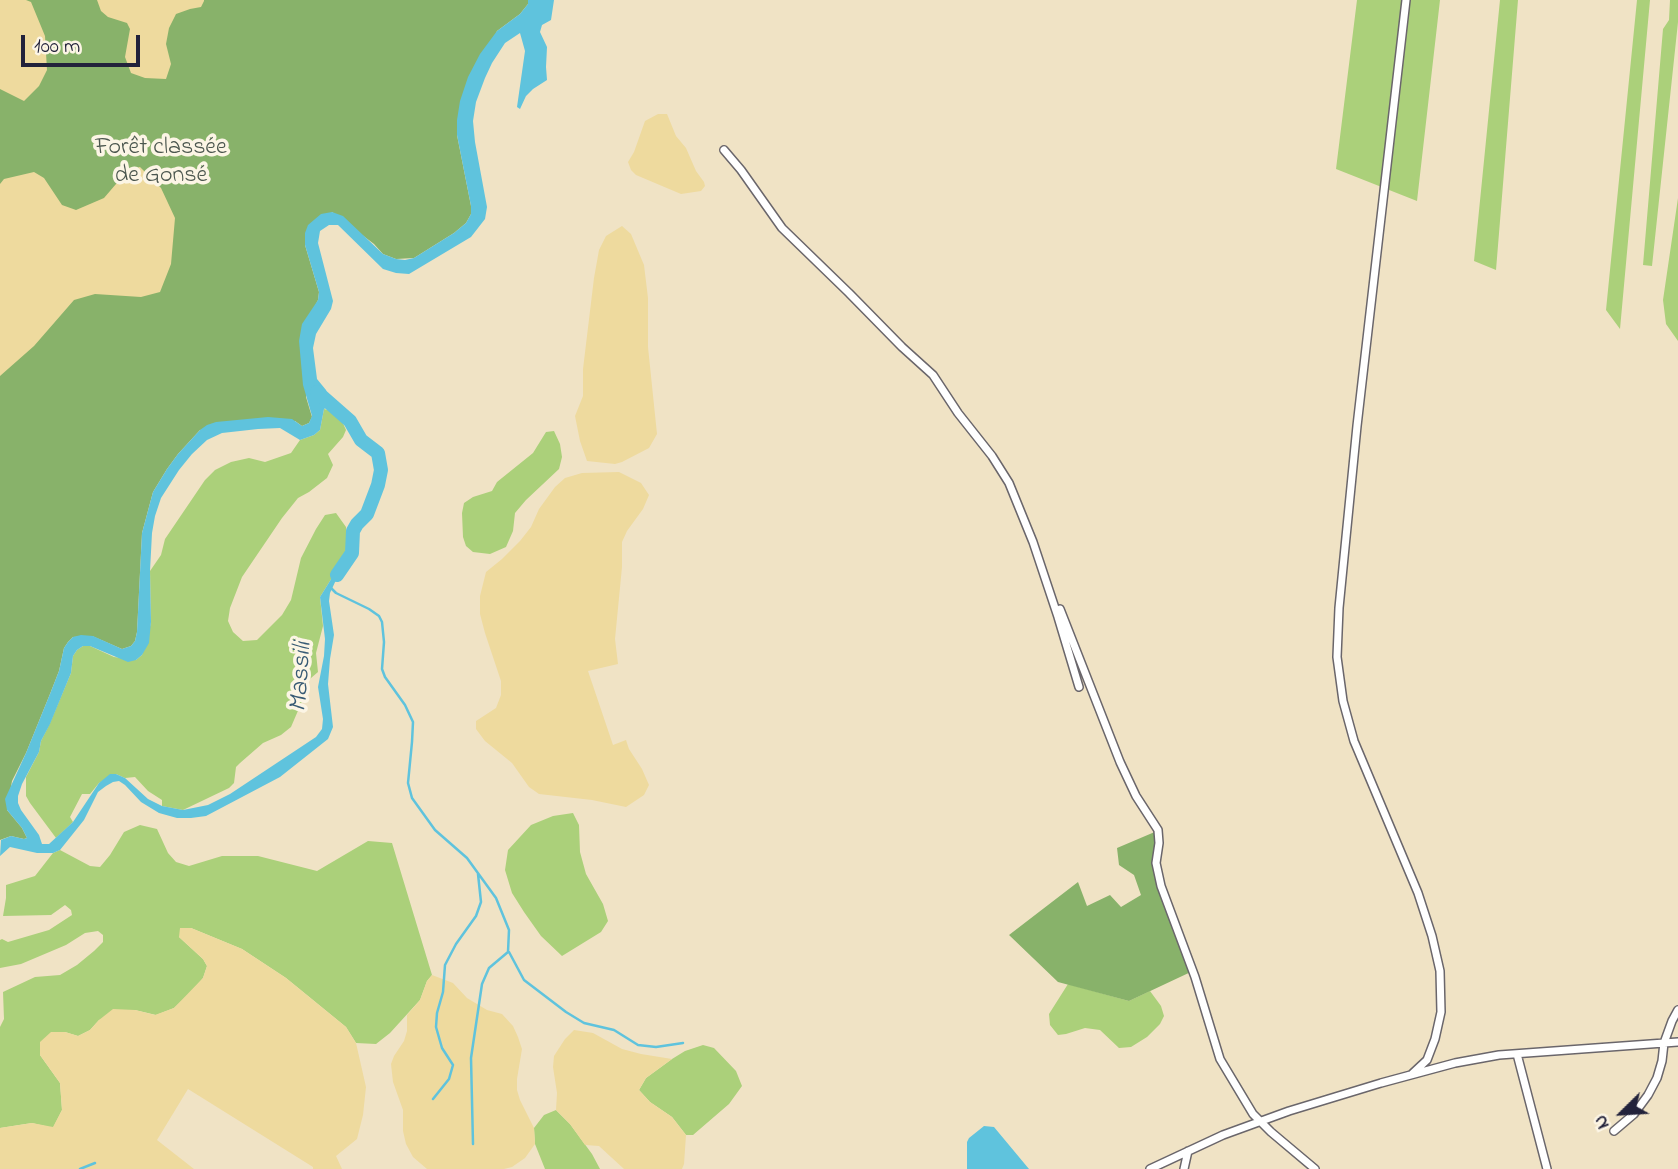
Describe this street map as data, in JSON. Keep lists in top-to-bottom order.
{
  "water": ["Massili"],
  "parks": ["Forêt classée de Gonsé"],
  "scale_bar": "100 m",
  "north": "bottom left"
}
